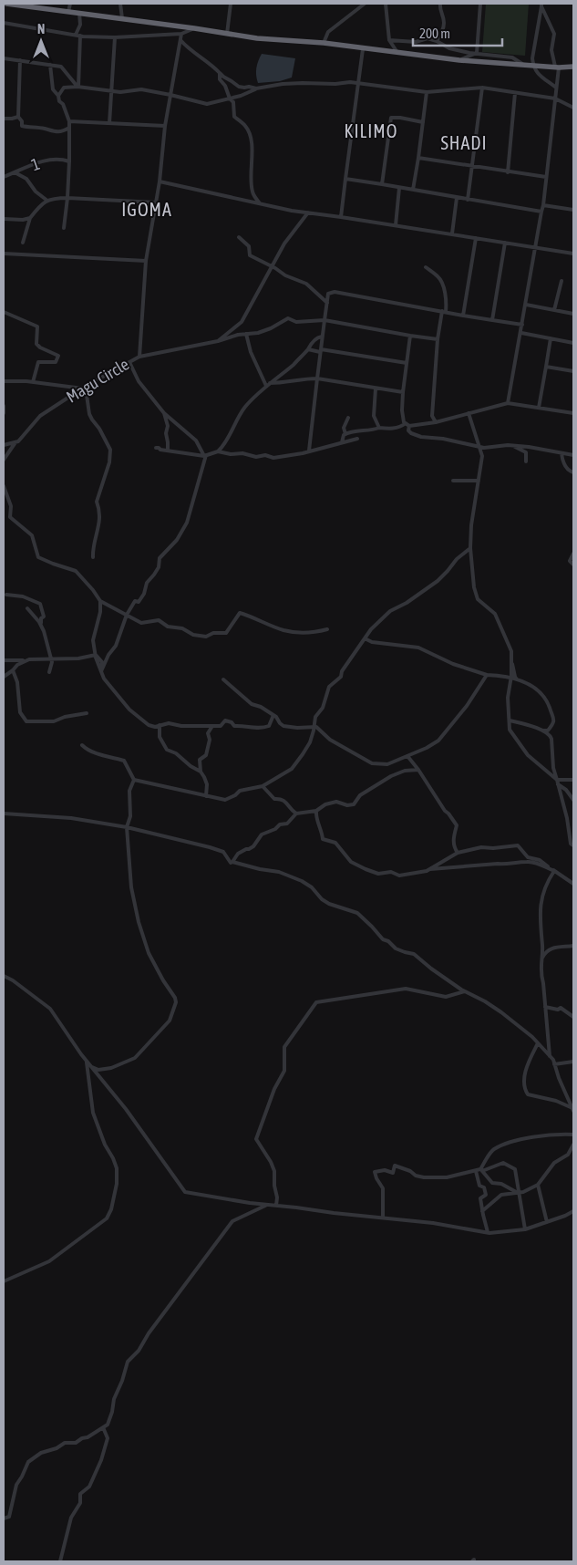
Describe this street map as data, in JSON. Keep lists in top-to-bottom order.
{
  "streets": {
    "street": ["1", "Magu Circle"]
  },
  "districts": ["KILIMO", "SHADI", "IGOMA"],
  "scale_bar": "200 m",
  "north": "top"
}
